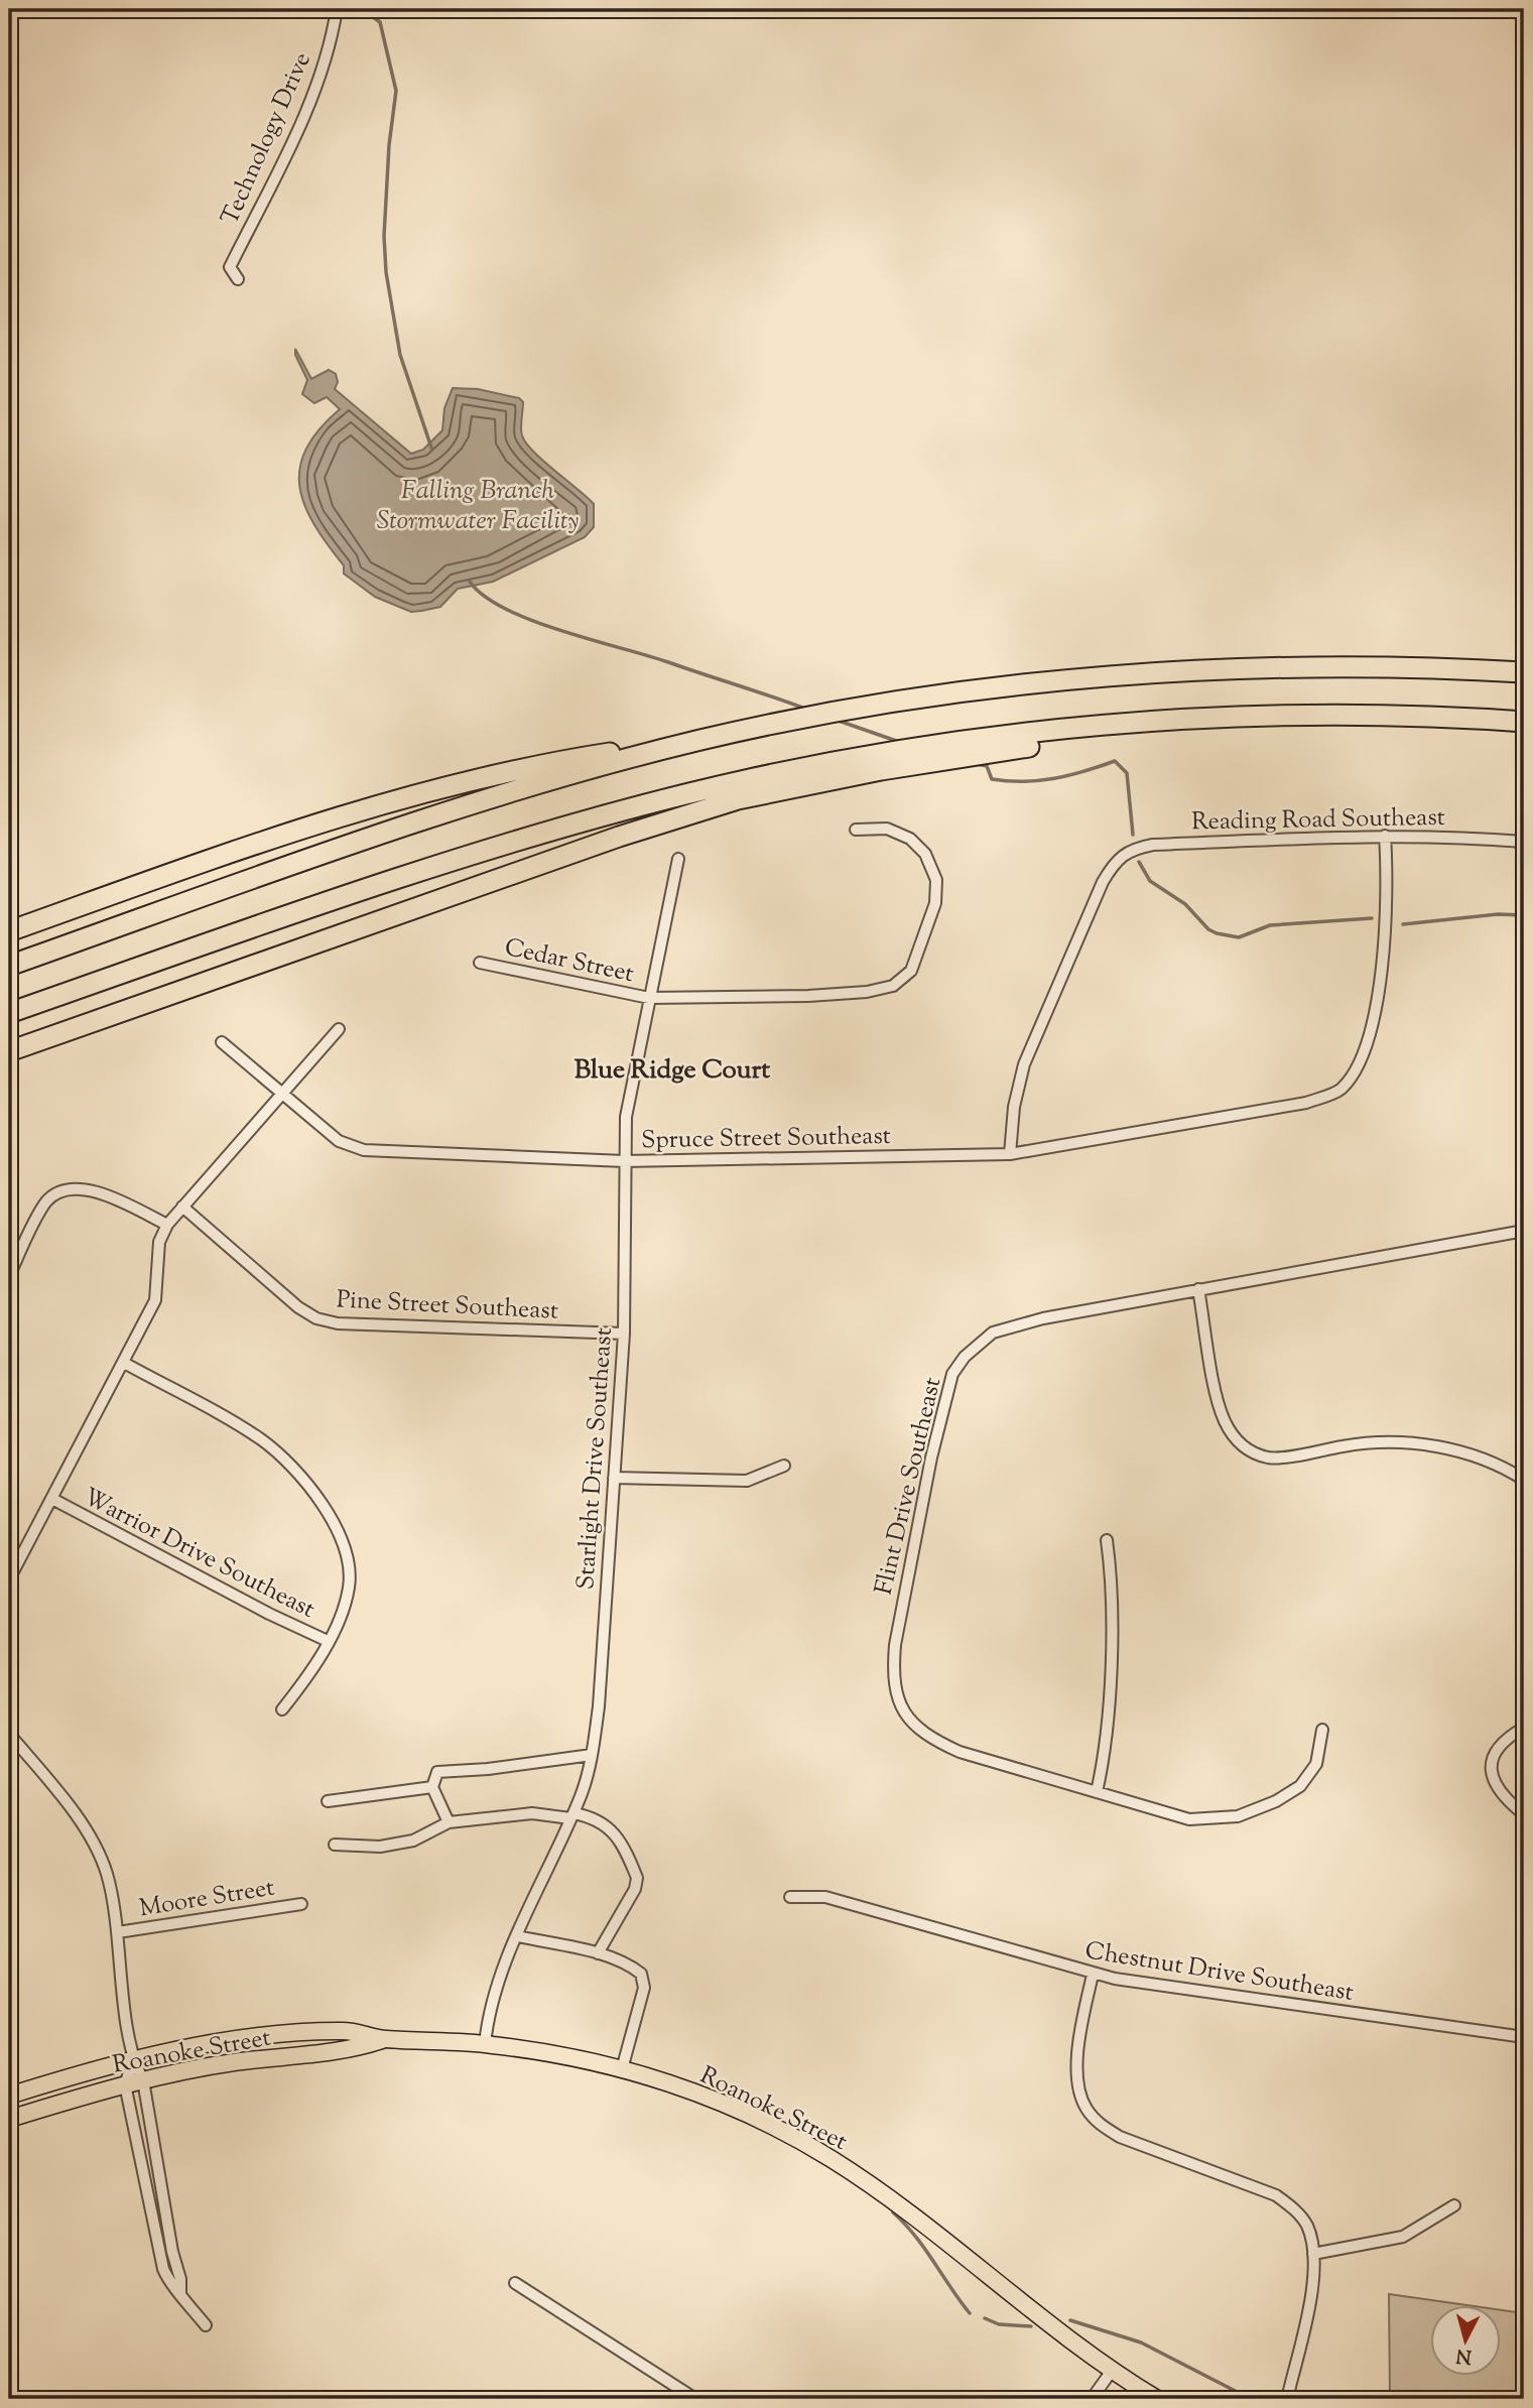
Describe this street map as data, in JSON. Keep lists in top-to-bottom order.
{
  "streets": {
    "main road": ["Roanoke Street"],
    "street": [
      "Technology Drive",
      "Reading Road Southeast",
      "Cedar Street",
      "Spruce Street Southeast",
      "Pine Street Southeast",
      "Starlight Drive Southeast",
      "Flint Drive Southeast",
      "Warrior Drive Southeast",
      "Moore Street",
      "Chestnut Drive Southeast"
    ]
  },
  "crossings": [
    ["Reading Road Southeast", "Spruce Street Southeast"],
    ["Cedar Street", "Starlight Drive Southeast"],
    ["Spruce Street Southeast", "Starlight Drive Southeast"],
    ["Pine Street Southeast", "Starlight Drive Southeast"],
    ["Starlight Drive Southeast", "Roanoke Street"]
  ],
  "districts": ["Blue Ridge Court"],
  "water": ["Falling Branch Stormwater Facility"],
  "north": "bottom"
}
